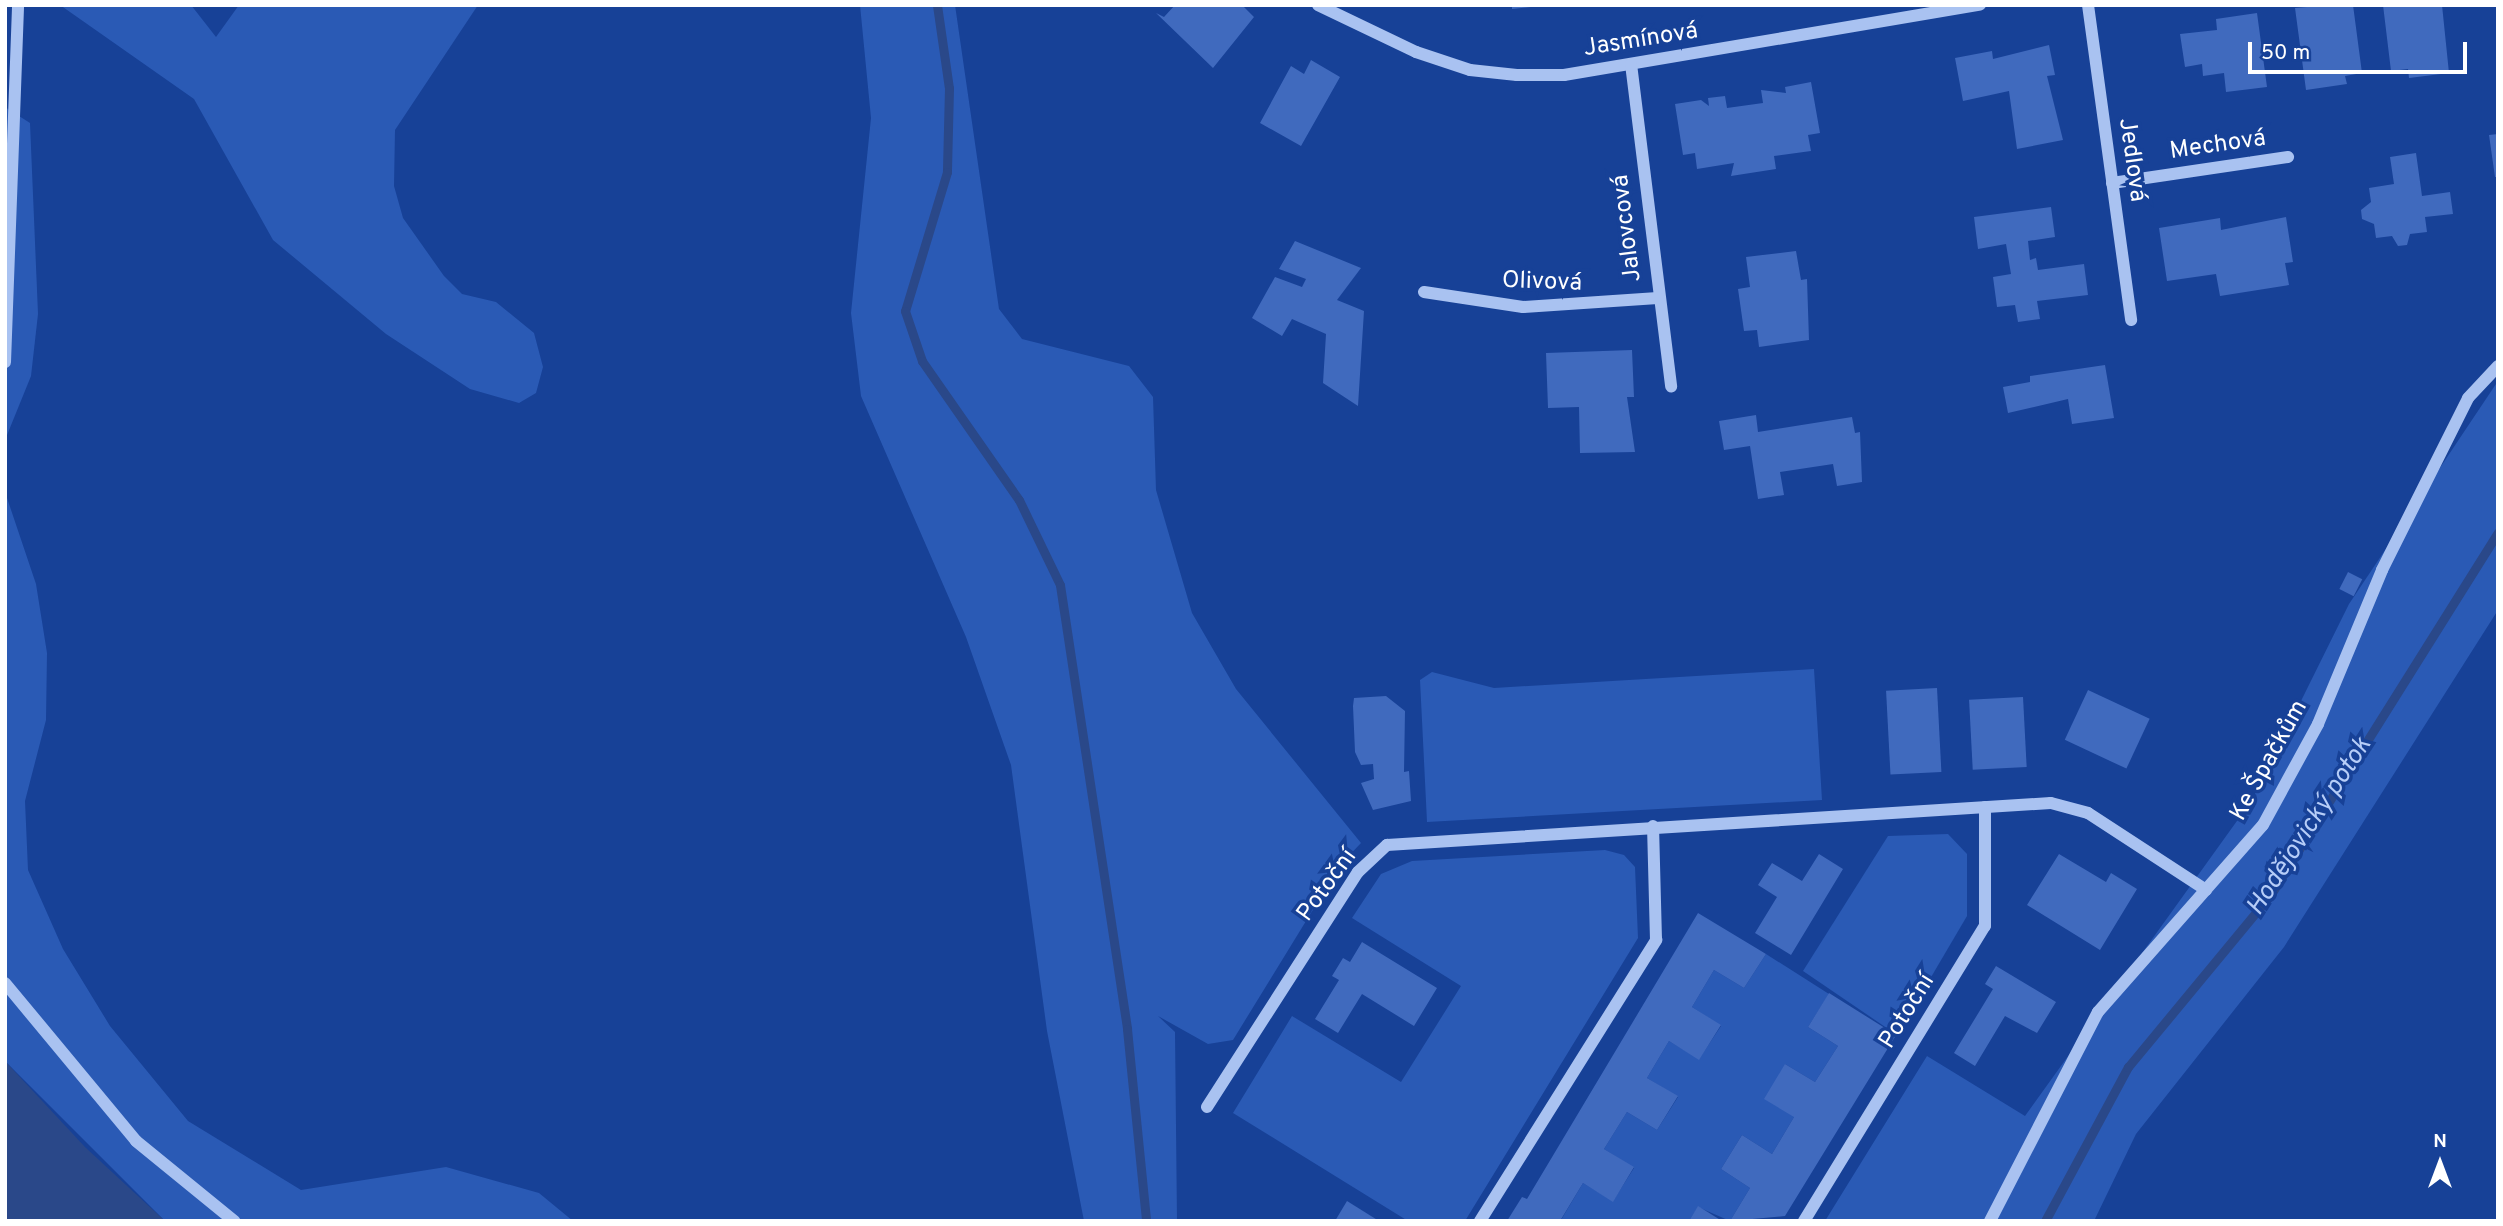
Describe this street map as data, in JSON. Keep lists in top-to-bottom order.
{
  "streets": {
    "street": [
      "Jasmínová",
      "Mechová",
      "Jedlová",
      "Jalovcová",
      "Olivová",
      "Ke Špačkům",
      "Potoční"
    ]
  },
  "crossings": [
    ["Jasmínová", "Jalovcová"],
    ["Mechová", "Jedlová"],
    ["Jalovcová", "Olivová"],
    ["Ke Špačkům", "Potoční"]
  ],
  "water": ["Hodějovický potok"],
  "scale_bar": "50 m",
  "north": "top"
}
